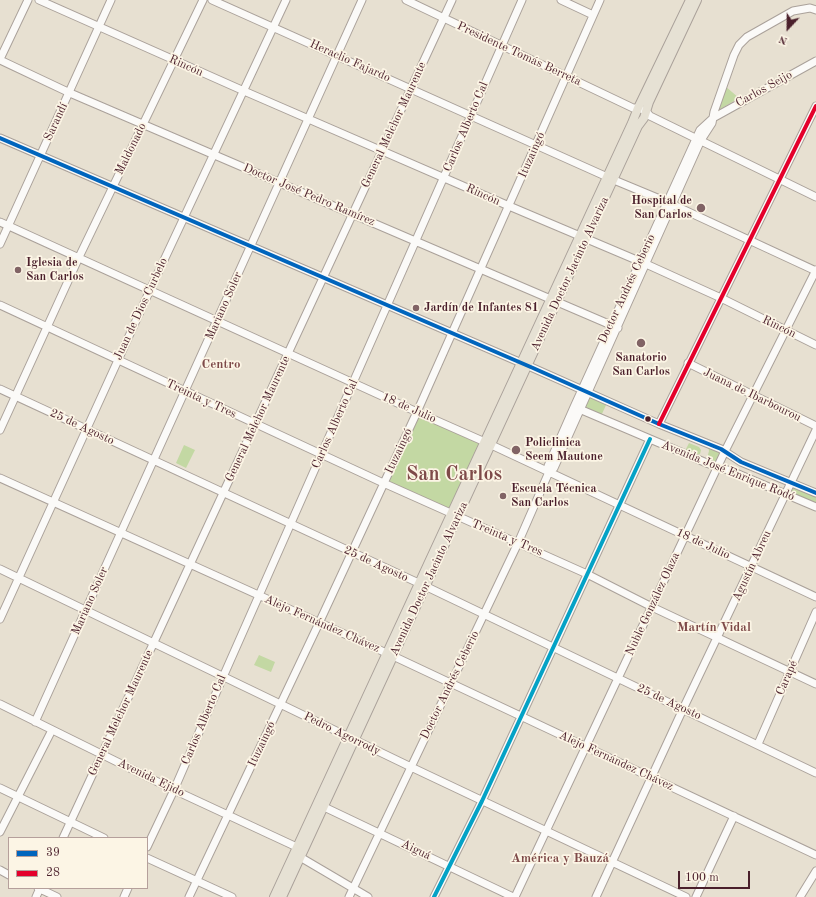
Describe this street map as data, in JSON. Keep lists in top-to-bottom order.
{
  "streets": {
    "main road": ["Avenida Doctor Jacinto Alvariza"],
    "street": [
      "Presidente Tomás Berreta",
      "Heraclio Fajardo",
      "Rincón",
      "Carlos Seijo",
      "Sarandí",
      "General Melchor Maurente",
      "Carlos Alberto Cal",
      "Maldonado",
      "Ituzaingó",
      "Doctor José Pedro Ramírez",
      "Doctor Andrés Ceberio",
      "Mariano Soler",
      "Juan de Dios Curbelo",
      "Juana de Ibarbourou",
      "Treinta y Tres",
      "18 de Julio",
      "25 de Agosto",
      "Avenida José Enrique Rodó",
      "Agustín Abreu",
      "Nuble González Olaza",
      "Alejo Fernández Chávez",
      "Carapé",
      "Pedro Agorrody",
      "Avenida Ejido",
      "Aiguá"
    ]
  },
  "crossings": [
    ["Presidente Tomás Berreta", "General Melchor Maurente"],
    ["Presidente Tomás Berreta", "Carlos Alberto Cal"],
    ["Presidente Tomás Berreta", "Ituzaingó"],
    ["Presidente Tomás Berreta", "Avenida Doctor Jacinto Alvariza"],
    ["Presidente Tomás Berreta", "Doctor Andrés Ceberio"],
    ["Heraclio Fajardo", "General Melchor Maurente"],
    ["Heraclio Fajardo", "Carlos Alberto Cal"],
    ["Heraclio Fajardo", "Ituzaingó"],
    ["Heraclio Fajardo", "Avenida Doctor Jacinto Alvariza"],
    ["Heraclio Fajardo", "Doctor Andrés Ceberio"],
    ["Heraclio Fajardo", "Mariano Soler"],
    ["Heraclio Fajardo", "Juan de Dios Curbelo"],
    ["Heraclio Fajardo", "Nuble González Olaza"],
    ["Rincón", "Sarandí"],
    ["Rincón", "General Melchor Maurente"],
    ["Rincón", "Carlos Alberto Cal"],
    ["Rincón", "Maldonado"],
    ["Rincón", "Ituzaingó"],
    ["Rincón", "Avenida Doctor Jacinto Alvariza"],
    ["Rincón", "Doctor Andrés Ceberio"],
    ["Rincón", "Mariano Soler"],
    ["Rincón", "Juan de Dios Curbelo"],
    ["Rincón", "Nuble González Olaza"],
    ["Carlos Seijo", "Doctor Andrés Ceberio"],
    ["Sarandí", "Doctor José Pedro Ramírez"],
    ["Sarandí", "18 de Julio"],
    ["Sarandí", "Avenida José Enrique Rodó"],
    ["General Melchor Maurente", "Doctor José Pedro Ramírez"],
    ["General Melchor Maurente", "Treinta y Tres"],
    ["General Melchor Maurente", "18 de Julio"],
    ["General Melchor Maurente", "25 de Agosto"],
    ["General Melchor Maurente", "Avenida José Enrique Rodó"],
    ["General Melchor Maurente", "Alejo Fernández Chávez"],
    ["General Melchor Maurente", "Pedro Agorrody"],
    ["General Melchor Maurente", "Avenida Ejido"],
    ["Carlos Alberto Cal", "Doctor José Pedro Ramírez"],
    ["Carlos Alberto Cal", "Treinta y Tres"],
    ["Carlos Alberto Cal", "18 de Julio"],
    ["Carlos Alberto Cal", "25 de Agosto"],
    ["Carlos Alberto Cal", "Avenida José Enrique Rodó"],
    ["Carlos Alberto Cal", "Alejo Fernández Chávez"],
    ["Carlos Alberto Cal", "Pedro Agorrody"],
    ["Carlos Alberto Cal", "Avenida Ejido"],
    ["Maldonado", "Doctor José Pedro Ramírez"],
    ["Maldonado", "Treinta y Tres"],
    ["Maldonado", "18 de Julio"],
    ["Maldonado", "25 de Agosto"],
    ["Maldonado", "Avenida José Enrique Rodó"],
    ["Ituzaingó", "Doctor José Pedro Ramírez"],
    ["Ituzaingó", "Treinta y Tres"],
    ["Ituzaingó", "18 de Julio"],
    ["Ituzaingó", "25 de Agosto"],
    ["Ituzaingó", "Avenida José Enrique Rodó"],
    ["Ituzaingó", "Alejo Fernández Chávez"],
    ["Ituzaingó", "Pedro Agorrody"],
    ["Ituzaingó", "Avenida Ejido"],
    ["Doctor José Pedro Ramírez", "Avenida Doctor Jacinto Alvariza"],
    ["Doctor José Pedro Ramírez", "Doctor Andrés Ceberio"],
    ["Doctor José Pedro Ramírez", "Mariano Soler"],
    ["Doctor José Pedro Ramírez", "Juan de Dios Curbelo"],
    ["Avenida Doctor Jacinto Alvariza", "Treinta y Tres"],
    ["Avenida Doctor Jacinto Alvariza", "18 de Julio"],
    ["Avenida Doctor Jacinto Alvariza", "25 de Agosto"],
    ["Avenida Doctor Jacinto Alvariza", "Avenida José Enrique Rodó"],
    ["Avenida Doctor Jacinto Alvariza", "Alejo Fernández Chávez"],
    ["Avenida Doctor Jacinto Alvariza", "Pedro Agorrody"],
    ["Avenida Doctor Jacinto Alvariza", "Avenida Ejido"],
    ["Avenida Doctor Jacinto Alvariza", "Aiguá"],
    ["Doctor Andrés Ceberio", "Treinta y Tres"],
    ["Doctor Andrés Ceberio", "18 de Julio"],
    ["Doctor Andrés Ceberio", "25 de Agosto"],
    ["Doctor Andrés Ceberio", "Avenida José Enrique Rodó"],
    ["Doctor Andrés Ceberio", "Alejo Fernández Chávez"],
    ["Doctor Andrés Ceberio", "Pedro Agorrody"],
    ["Doctor Andrés Ceberio", "Avenida Ejido"],
    ["Doctor Andrés Ceberio", "Aiguá"],
    ["Mariano Soler", "Treinta y Tres"],
    ["Mariano Soler", "18 de Julio"],
    ["Mariano Soler", "25 de Agosto"],
    ["Mariano Soler", "Avenida José Enrique Rodó"],
    ["Mariano Soler", "Alejo Fernández Chávez"],
    ["Mariano Soler", "Pedro Agorrody"],
    ["Mariano Soler", "Avenida Ejido"],
    ["Juan de Dios Curbelo", "Treinta y Tres"],
    ["Juan de Dios Curbelo", "18 de Julio"],
    ["Juan de Dios Curbelo", "25 de Agosto"],
    ["Juan de Dios Curbelo", "Avenida José Enrique Rodó"],
    ["Juan de Dios Curbelo", "Alejo Fernández Chávez"],
    ["Juan de Dios Curbelo", "Pedro Agorrody"],
    ["Juana de Ibarbourou", "Nuble González Olaza"],
    ["Treinta y Tres", "Agustín Abreu"],
    ["Treinta y Tres", "Nuble González Olaza"],
    ["Treinta y Tres", "Carapé"],
    ["18 de Julio", "Agustín Abreu"],
    ["18 de Julio", "Nuble González Olaza"],
    ["25 de Agosto", "Agustín Abreu"],
    ["25 de Agosto", "Nuble González Olaza"],
    ["25 de Agosto", "Carapé"],
    ["Avenida José Enrique Rodó", "Agustín Abreu"],
    ["Avenida José Enrique Rodó", "Nuble González Olaza"],
    ["Agustín Abreu", "Alejo Fernández Chávez"],
    ["Agustín Abreu", "Pedro Agorrody"],
    ["Nuble González Olaza", "Alejo Fernández Chávez"],
    ["Nuble González Olaza", "Pedro Agorrody"],
    ["Nuble González Olaza", "Aiguá"]
  ],
  "districts": [
    "Centro",
    "San Carlos",
    "Martín Vidal",
    "América y Bauzá"
  ],
  "places": [
    "Hospital de San Carlos",
    "Iglesia de San Carlos",
    "Jardín de Infantes 81",
    "Sanatorio San Carlos",
    "Policlinica Seem Mautone",
    "Escuela Técnica San Carlos"
  ],
  "lines": ["transit line 28", "transit line 39"],
  "legend": ["39", "28"],
  "scale_bar": "100 m",
  "north": "bottom"
}
